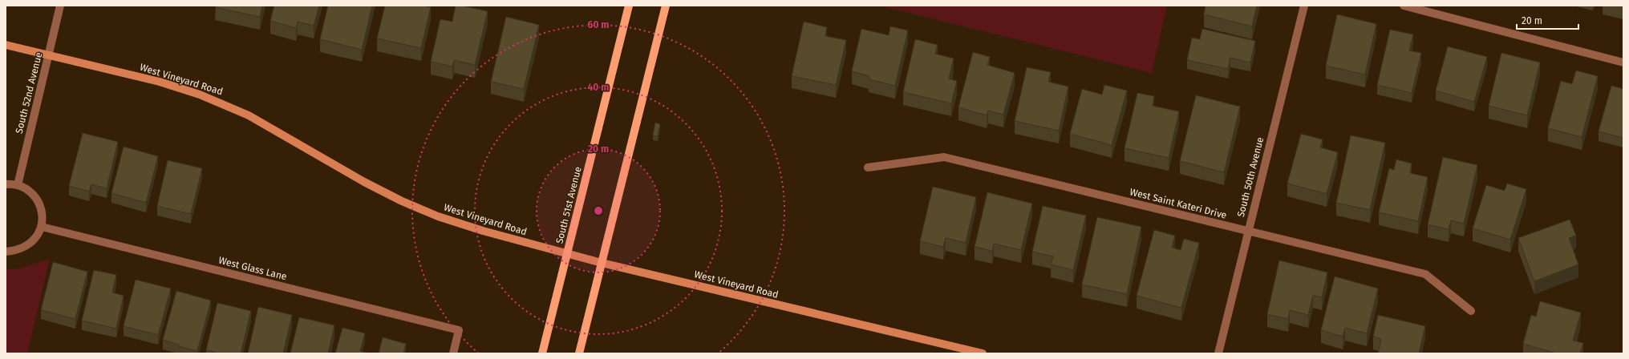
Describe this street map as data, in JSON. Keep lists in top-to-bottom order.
{
  "streets": {
    "main road": ["South 51st Avenue"],
    "street": [
      "West Vineyard Road",
      "South 52nd Avenue",
      "South 50th Avenue",
      "West Saint Kateri Drive",
      "West Glass Lane"
    ]
  },
  "crossings": [
    ["West Vineyard Road", "South 52nd Avenue"],
    ["West Vineyard Road", "South 51st Avenue"],
    ["South 50th Avenue", "West Saint Kateri Drive"]
  ],
  "scale_bar": "20 m",
  "rings": ["60 m", "40 m", "20 m"]
}
